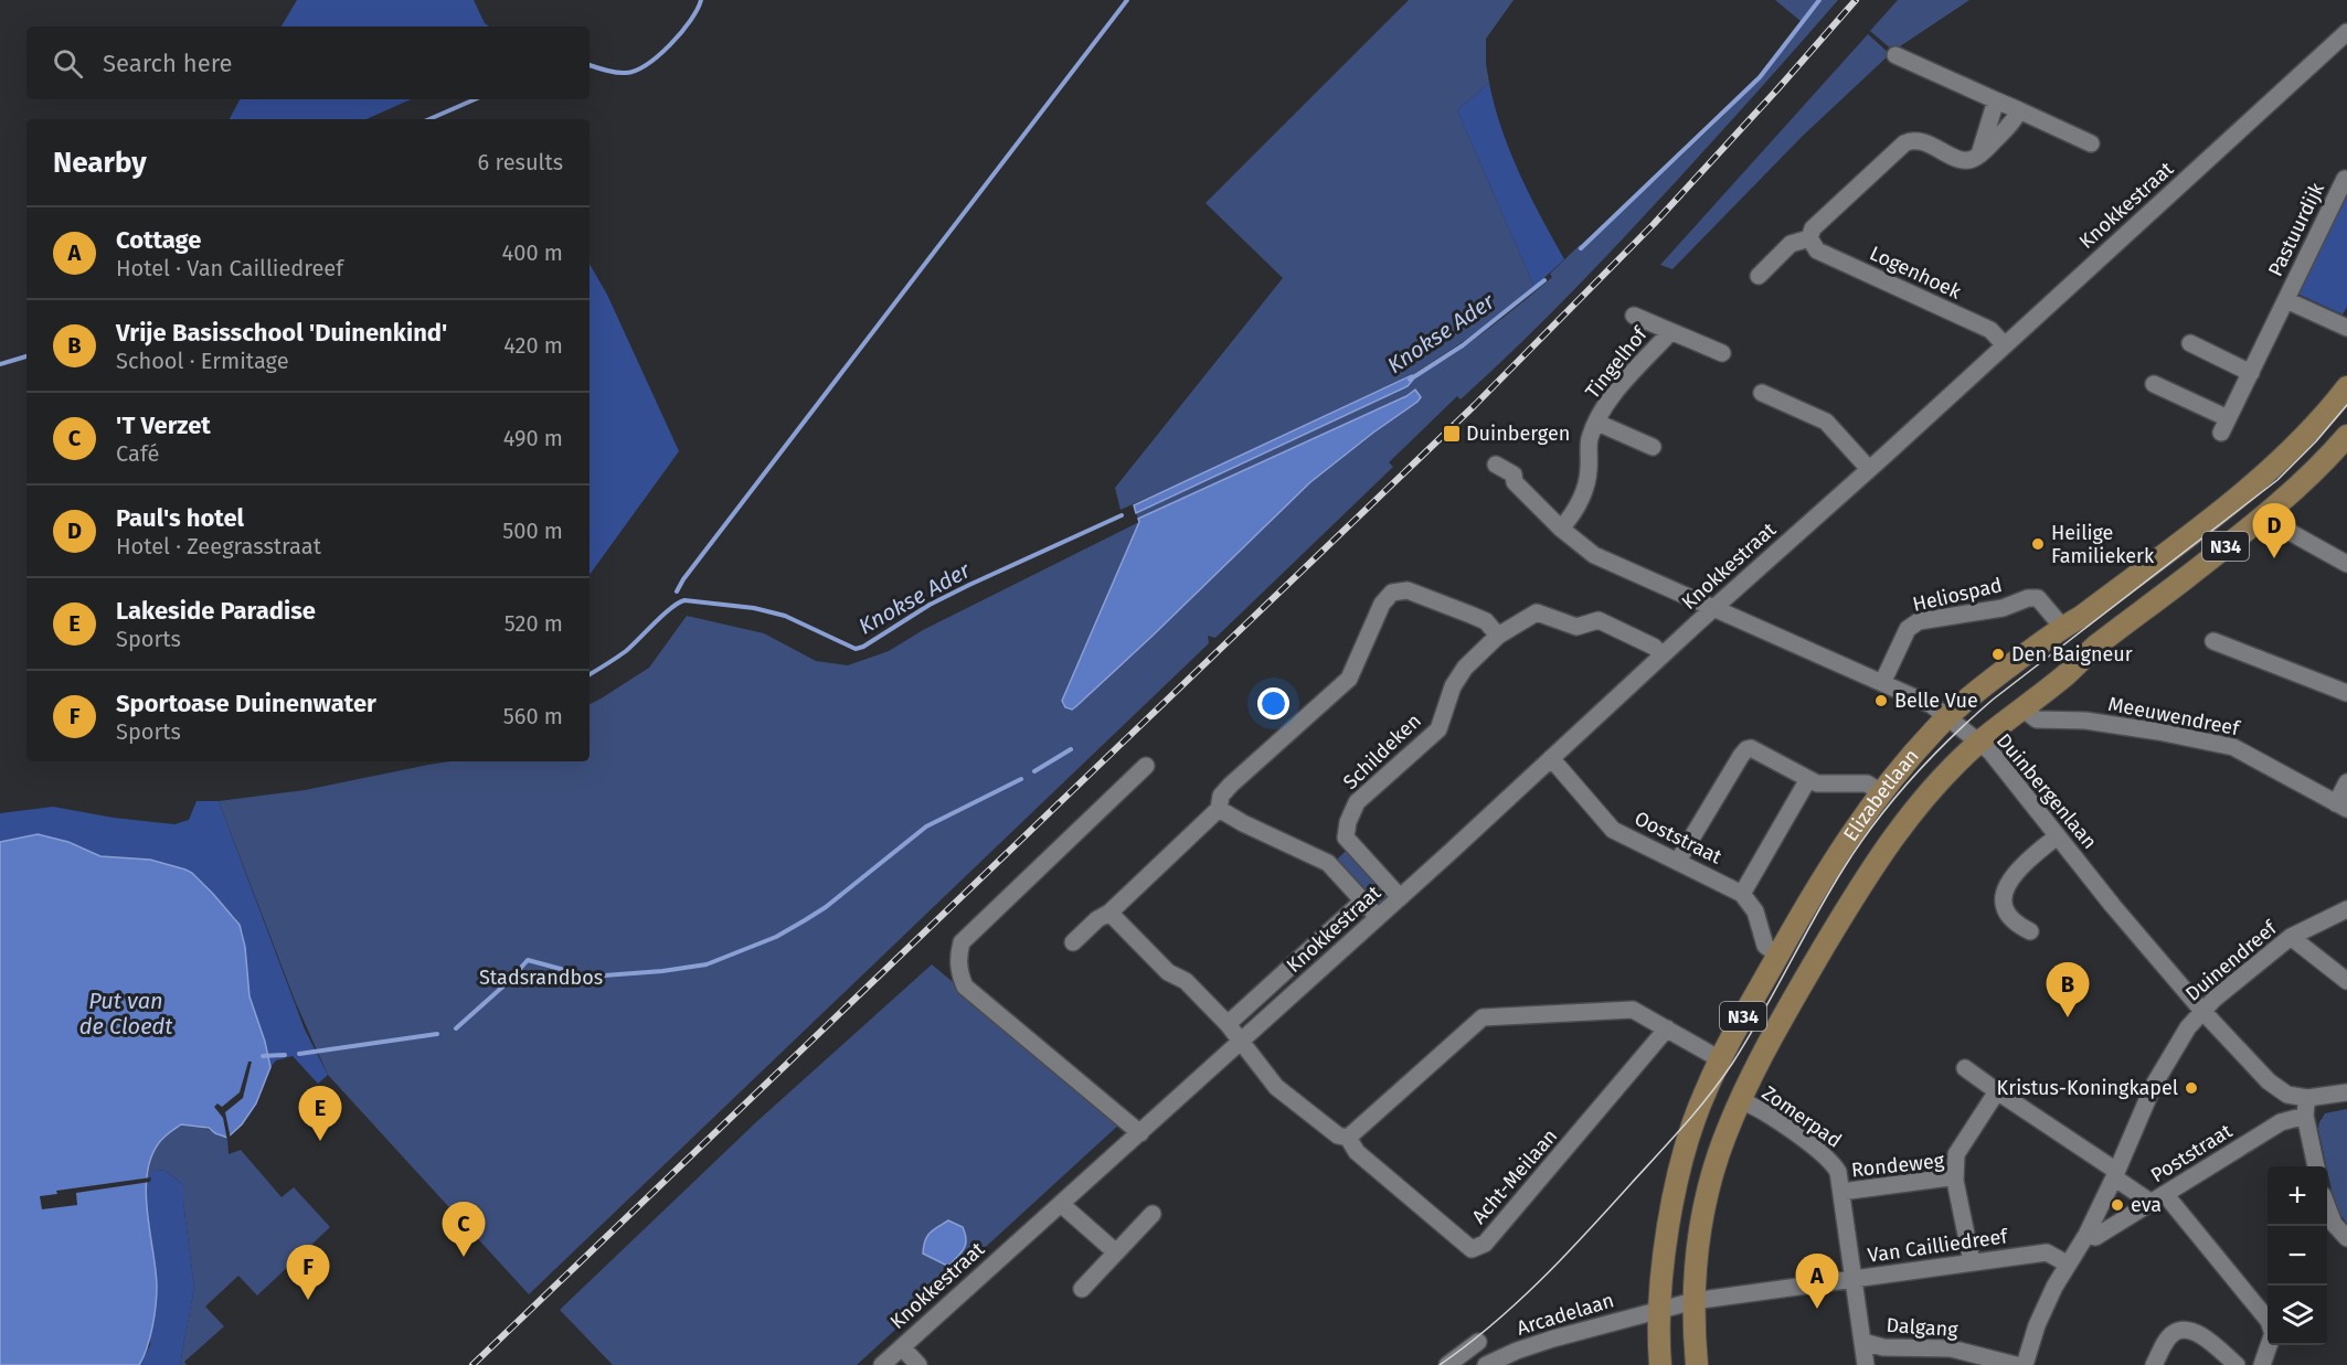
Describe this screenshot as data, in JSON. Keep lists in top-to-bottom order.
{
  "streets": {
    "main road": ["N34", "Elizabetlaan"],
    "street": [
      "Knokkestraat",
      "Pastuurdijk",
      "Logenhoek",
      "Tingelhof",
      "Heliospad",
      "Meeuwendreef",
      "Schildeken",
      "Duinbergenlaan",
      "Ooststraat",
      "Duinendreef",
      "Zomerpad",
      "Poststraat",
      "Rondeweg",
      "Acht-Meilaan",
      "Van Cailliedreef",
      "Arcadelaan",
      "Dalgang"
    ]
  },
  "crossings": [
    ["Knokkestraat", "Logenhoek"],
    ["Knokkestraat", "Schildeken"],
    ["Knokkestraat", "Duinbergenlaan"],
    ["Knokkestraat", "Ooststraat"],
    ["Knokkestraat", "Acht-Meilaan"],
    ["Tingelhof", "Duinbergenlaan"],
    ["Heliospad", "Duinbergenlaan"],
    ["Heliospad", "Elizabetlaan"],
    ["Meeuwendreef", "Elizabetlaan"],
    ["Duinbergenlaan", "Elizabetlaan"],
    ["Duinbergenlaan", "Duinendreef"],
    ["Duinbergenlaan", "Poststraat"],
    ["Elizabetlaan", "Zomerpad"],
    ["Elizabetlaan", "Van Cailliedreef"],
    ["Elizabetlaan", "Arcadelaan"],
    ["Duinendreef", "Poststraat"],
    ["Duinendreef", "Van Cailliedreef"],
    ["Zomerpad", "Rondeweg"],
    ["Zomerpad", "Van Cailliedreef"],
    ["Zomerpad", "Dalgang"],
    ["Rondeweg", "Van Cailliedreef"],
    ["Van Cailliedreef", "Arcadelaan"]
  ],
  "water": ["Knokse Ader", "Put van de Cloedt"],
  "parks": ["Stadsrandbos"],
  "places": {
    "transit": ["Duinbergen"],
    "other": [
      "Heilige Familiekerk",
      "Den Baigneur",
      "Belle Vue",
      "Kristus-Koningkapel",
      "eva"
    ]
  },
  "page": {
    "search": "Search here",
    "heading": ["Nearby", "6 results"],
    "list": [
      {
        "mark": "A",
        "name": "Cottage",
        "note": "Hotel · Van Cailliedreef",
        "value": "400 m"
      },
      {
        "mark": "B",
        "name": "Vrije Basisschool 'Duinenkind'",
        "note": "School · Ermitage",
        "value": "420 m"
      },
      {
        "mark": "C",
        "name": "'T Verzet",
        "note": "Café",
        "value": "490 m"
      },
      {
        "mark": "D",
        "name": "Paul's hotel",
        "note": "Hotel · Zeegrasstraat",
        "value": "500 m"
      },
      {
        "mark": "E",
        "name": "Lakeside Paradise",
        "note": "Sports",
        "value": "520 m"
      },
      {
        "mark": "F",
        "name": "Sportoase Duinenwater",
        "note": "Sports",
        "value": "560 m"
      }
    ],
    "pins": [
      "D",
      "B",
      "E",
      "C",
      "F",
      "A"
    ],
    "map_buttons": ["+", "−"]
  }
}
